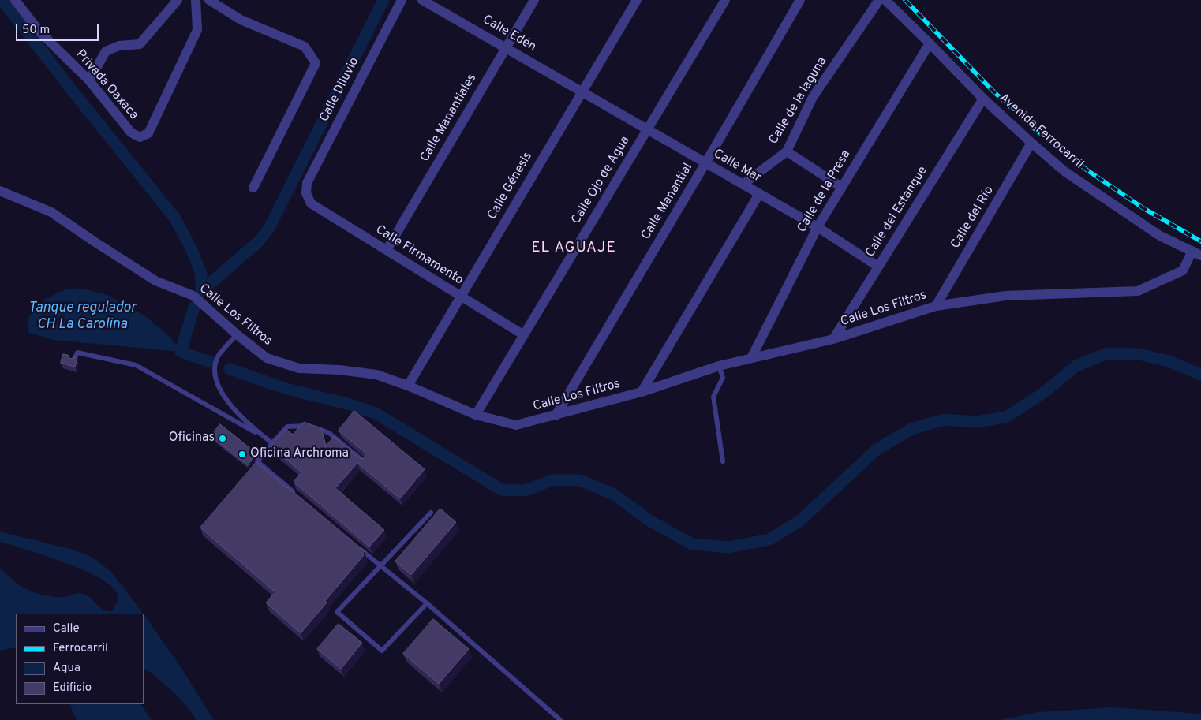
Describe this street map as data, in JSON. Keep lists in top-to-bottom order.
{
  "streets": {
    "street": [
      "Calle Edén",
      "Privada Oaxaca",
      "Calle Diluvio",
      "Calle de la laguna",
      "Calle Manantiales",
      "Avenida Ferrocarril",
      "Calle Mar",
      "Calle Ojo de Agua",
      "Calle Génesis",
      "Calle de la Presa",
      "Calle Manantial",
      "Calle del Estanque",
      "Calle del Río",
      "Calle Firmamento",
      "Calle Los Filtros"
    ]
  },
  "crossings": [
    ["Calle Edén", "Calle Manantiales"],
    ["Calle Edén", "Calle Mar"],
    ["Calle Edén", "Calle Génesis"],
    ["Calle Diluvio", "Calle Firmamento"],
    ["Calle de la laguna", "Calle Mar"],
    ["Calle Manantiales", "Calle Firmamento"],
    ["Avenida Ferrocarril", "Calle de la Presa"],
    ["Avenida Ferrocarril", "Calle del Estanque"],
    ["Avenida Ferrocarril", "Calle del Río"],
    ["Avenida Ferrocarril", "Calle Los Filtros"],
    ["Calle Mar", "Calle Ojo de Agua"],
    ["Calle Mar", "Calle Génesis"],
    ["Calle Mar", "Calle de la Presa"],
    ["Calle Mar", "Calle Manantial"],
    ["Calle Mar", "Calle del Estanque"],
    ["Calle Ojo de Agua", "Calle Firmamento"],
    ["Calle Ojo de Agua", "Calle Los Filtros"],
    ["Calle Génesis", "Calle Firmamento"],
    ["Calle Génesis", "Calle Los Filtros"],
    ["Calle de la Presa", "Calle Los Filtros"],
    ["Calle Manantial", "Calle Los Filtros"],
    ["Calle del Estanque", "Calle Los Filtros"],
    ["Calle del Río", "Calle Los Filtros"]
  ],
  "districts": ["EL AGUAJE"],
  "water": ["Tanque regulador CH La Carolina"],
  "places": ["Oficinas", "Oficina Archroma"],
  "legend": [
    "Calle",
    "Ferrocarril",
    "Agua",
    "Edificio"
  ],
  "scale_bar": "50 m"
}
